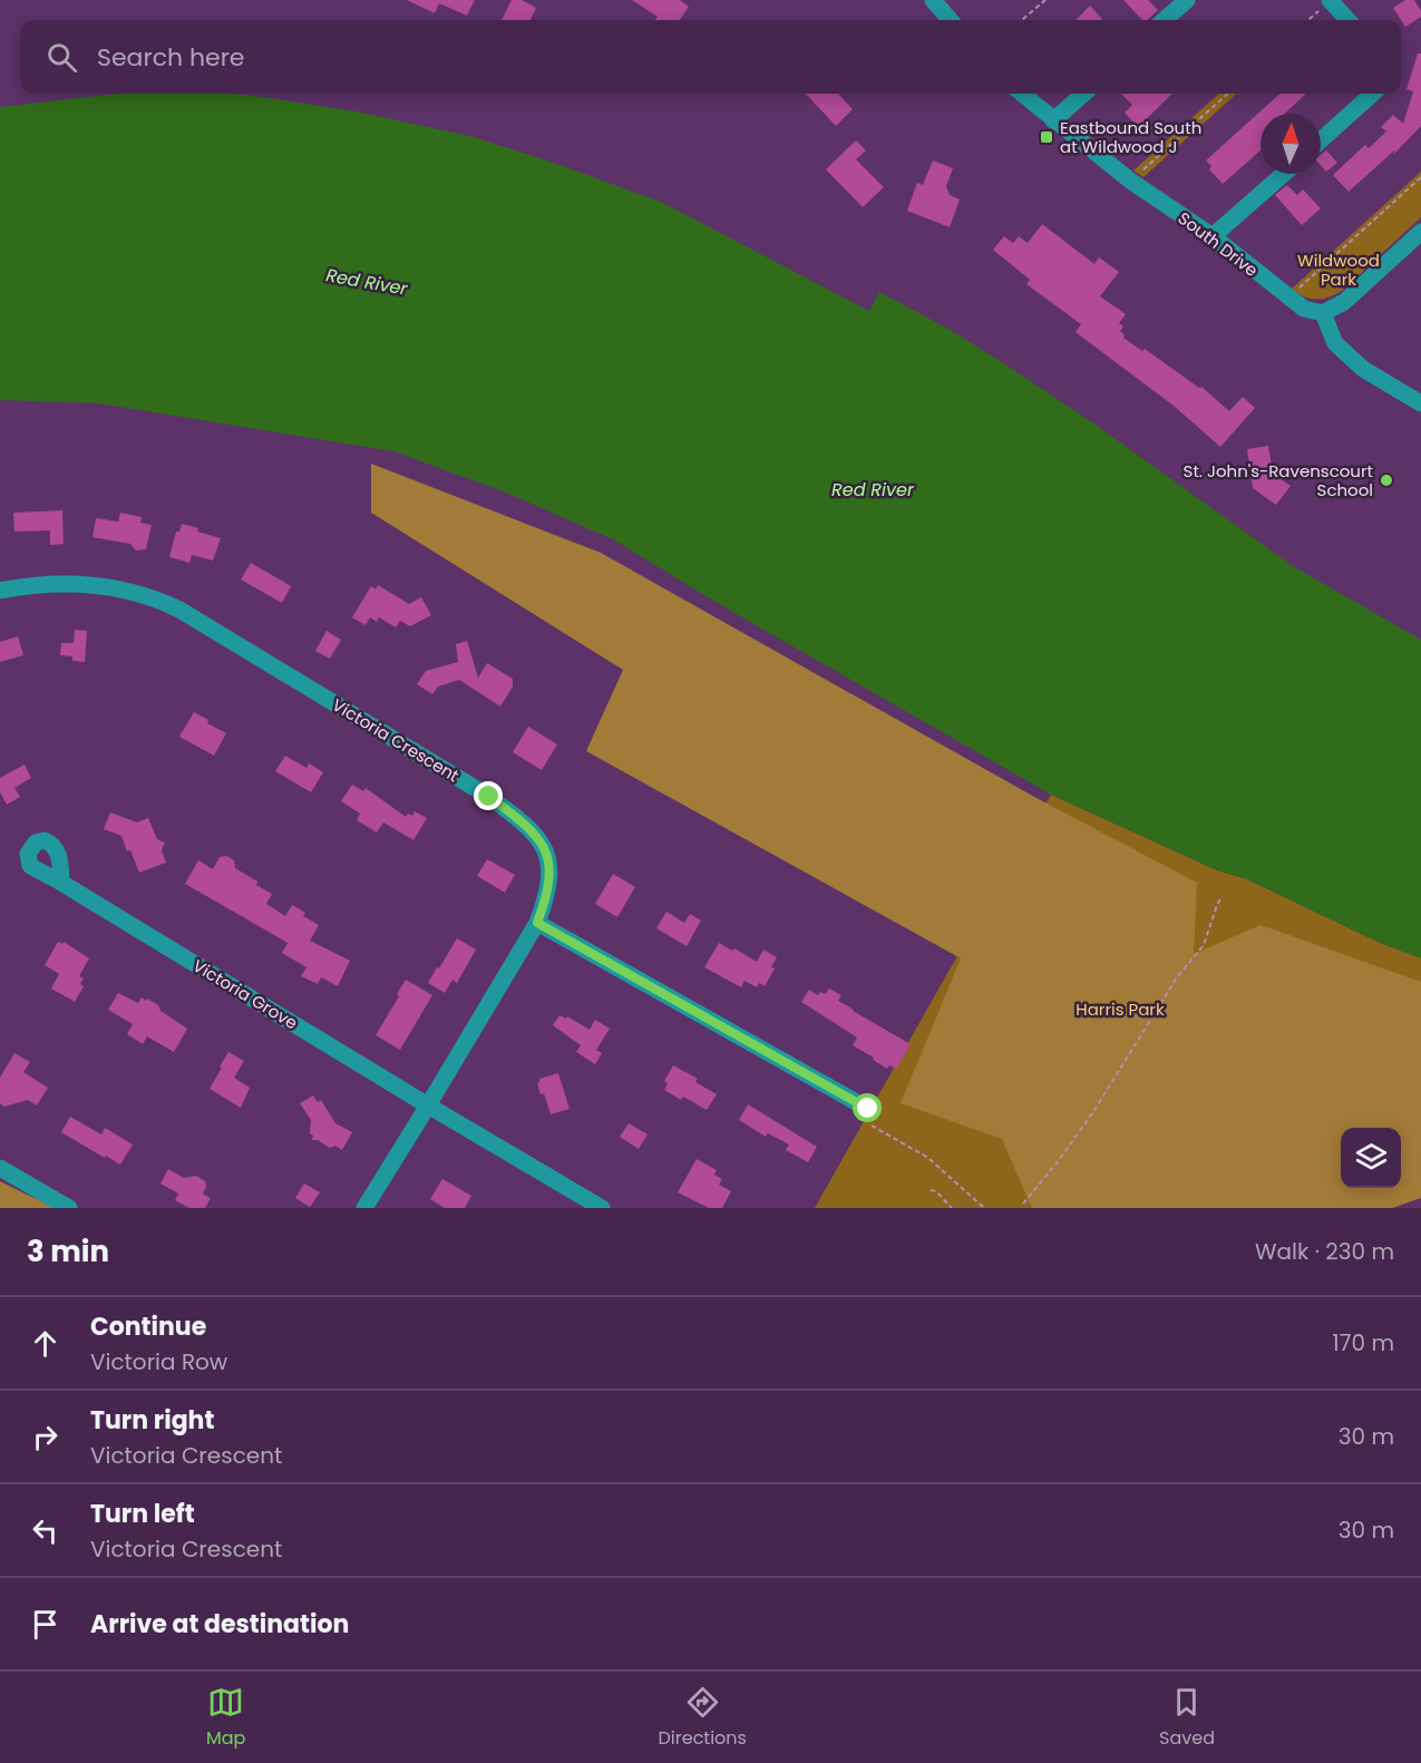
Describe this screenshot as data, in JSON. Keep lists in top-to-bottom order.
{
  "streets": {
    "street": ["South Drive", "Victoria Crescent", "Victoria Grove"]
  },
  "crossings": [
    ["Victoria Crescent", "Victoria Grove"]
  ],
  "water": ["Red River"],
  "parks": ["Wildwood Park", "Harris Park"],
  "places": {
    "transit": ["Eastbound South at Wildwood J"],
    "other": ["St. John's-Ravenscourt School"]
  },
  "north": "top",
  "page": {
    "search": "Search here",
    "heading": ["3 min", "Walk · 230 m"],
    "list": [
      ["Continue", "Victoria Row", "170 m"],
      ["Turn right", "Victoria Crescent", "30 m"],
      ["Turn left", "Victoria Crescent", "30 m"],
      "Arrive at destination"
    ],
    "nav": ["Map", "Directions", "Saved"]
  }
}
